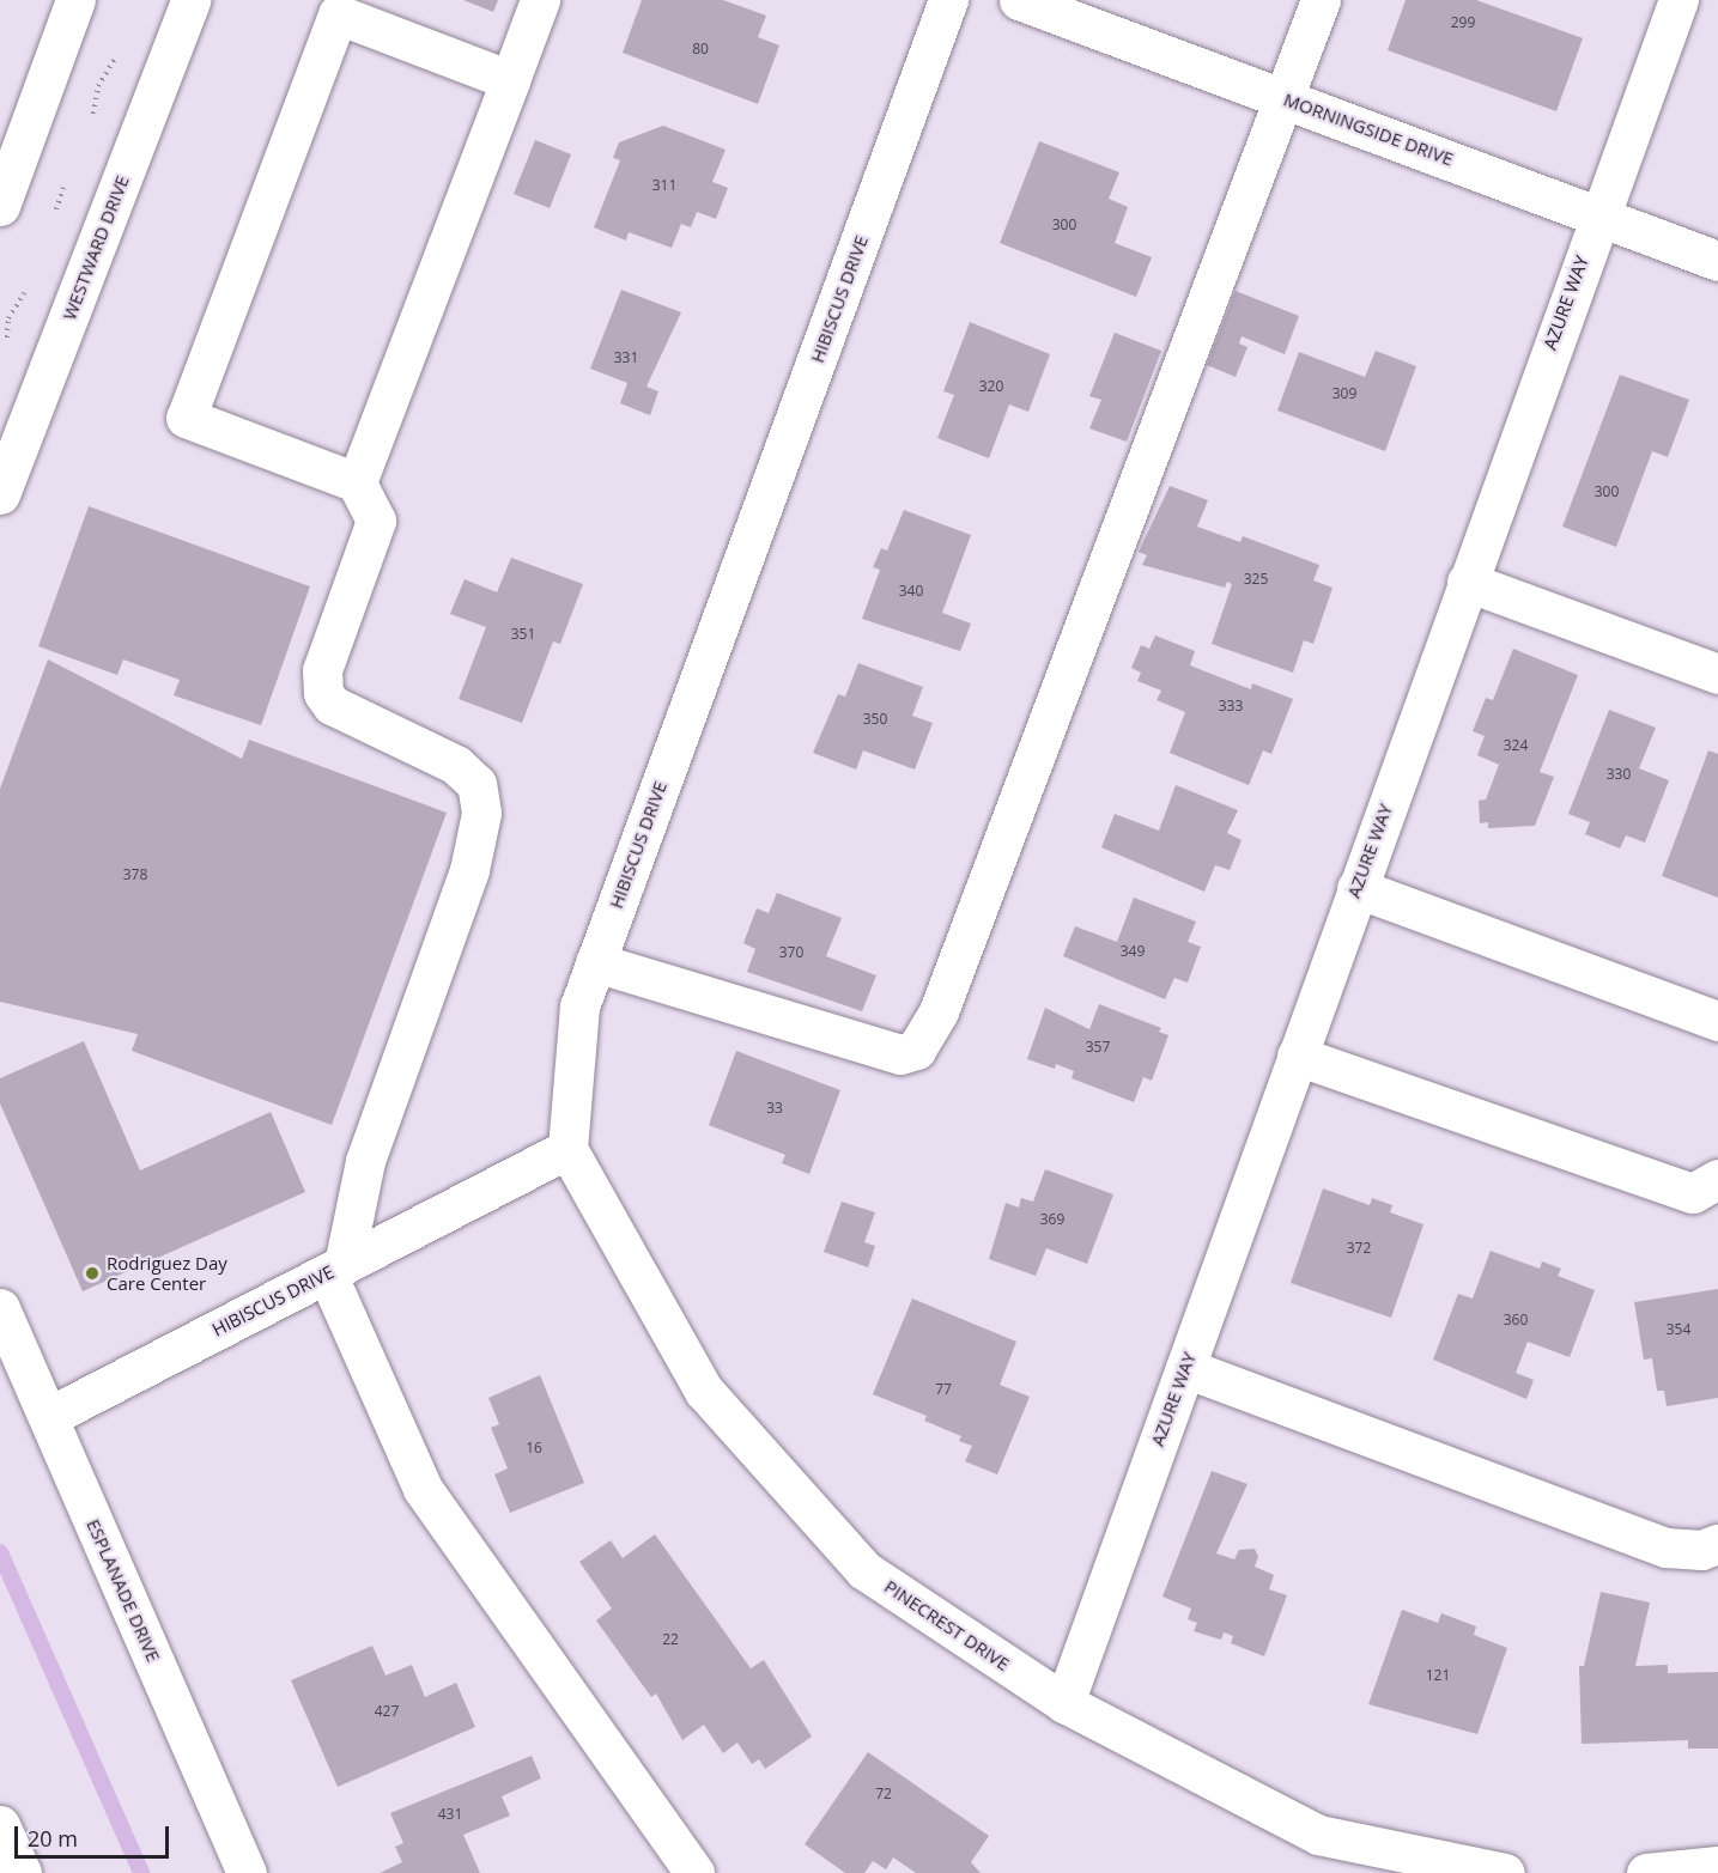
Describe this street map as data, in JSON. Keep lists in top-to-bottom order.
{
  "streets": {
    "street": [
      "MORNINGSIDE DRIVE",
      "WESTWARD DRIVE",
      "HIBISCUS DRIVE",
      "AZURE WAY",
      "ESPLANADE DRIVE",
      "PINECREST DRIVE"
    ]
  },
  "crossings": [
    ["MORNINGSIDE DRIVE", "AZURE WAY"],
    ["HIBISCUS DRIVE", "ESPLANADE DRIVE"],
    ["HIBISCUS DRIVE", "PINECREST DRIVE"],
    ["AZURE WAY", "PINECREST DRIVE"]
  ],
  "places": ["Rodriguez Day Care Center"],
  "house_numbers": [
    "299",
    "80",
    "311",
    "300",
    "331",
    "320",
    "309",
    "300",
    "325",
    "340",
    "351",
    "333",
    "350",
    "324",
    "330",
    "378",
    "349",
    "370",
    "357",
    "33",
    "369",
    "372",
    "360",
    "354",
    "77",
    "16",
    "22",
    "121",
    "427",
    "72",
    "431"
  ],
  "scale_bar": "20 m"
}
